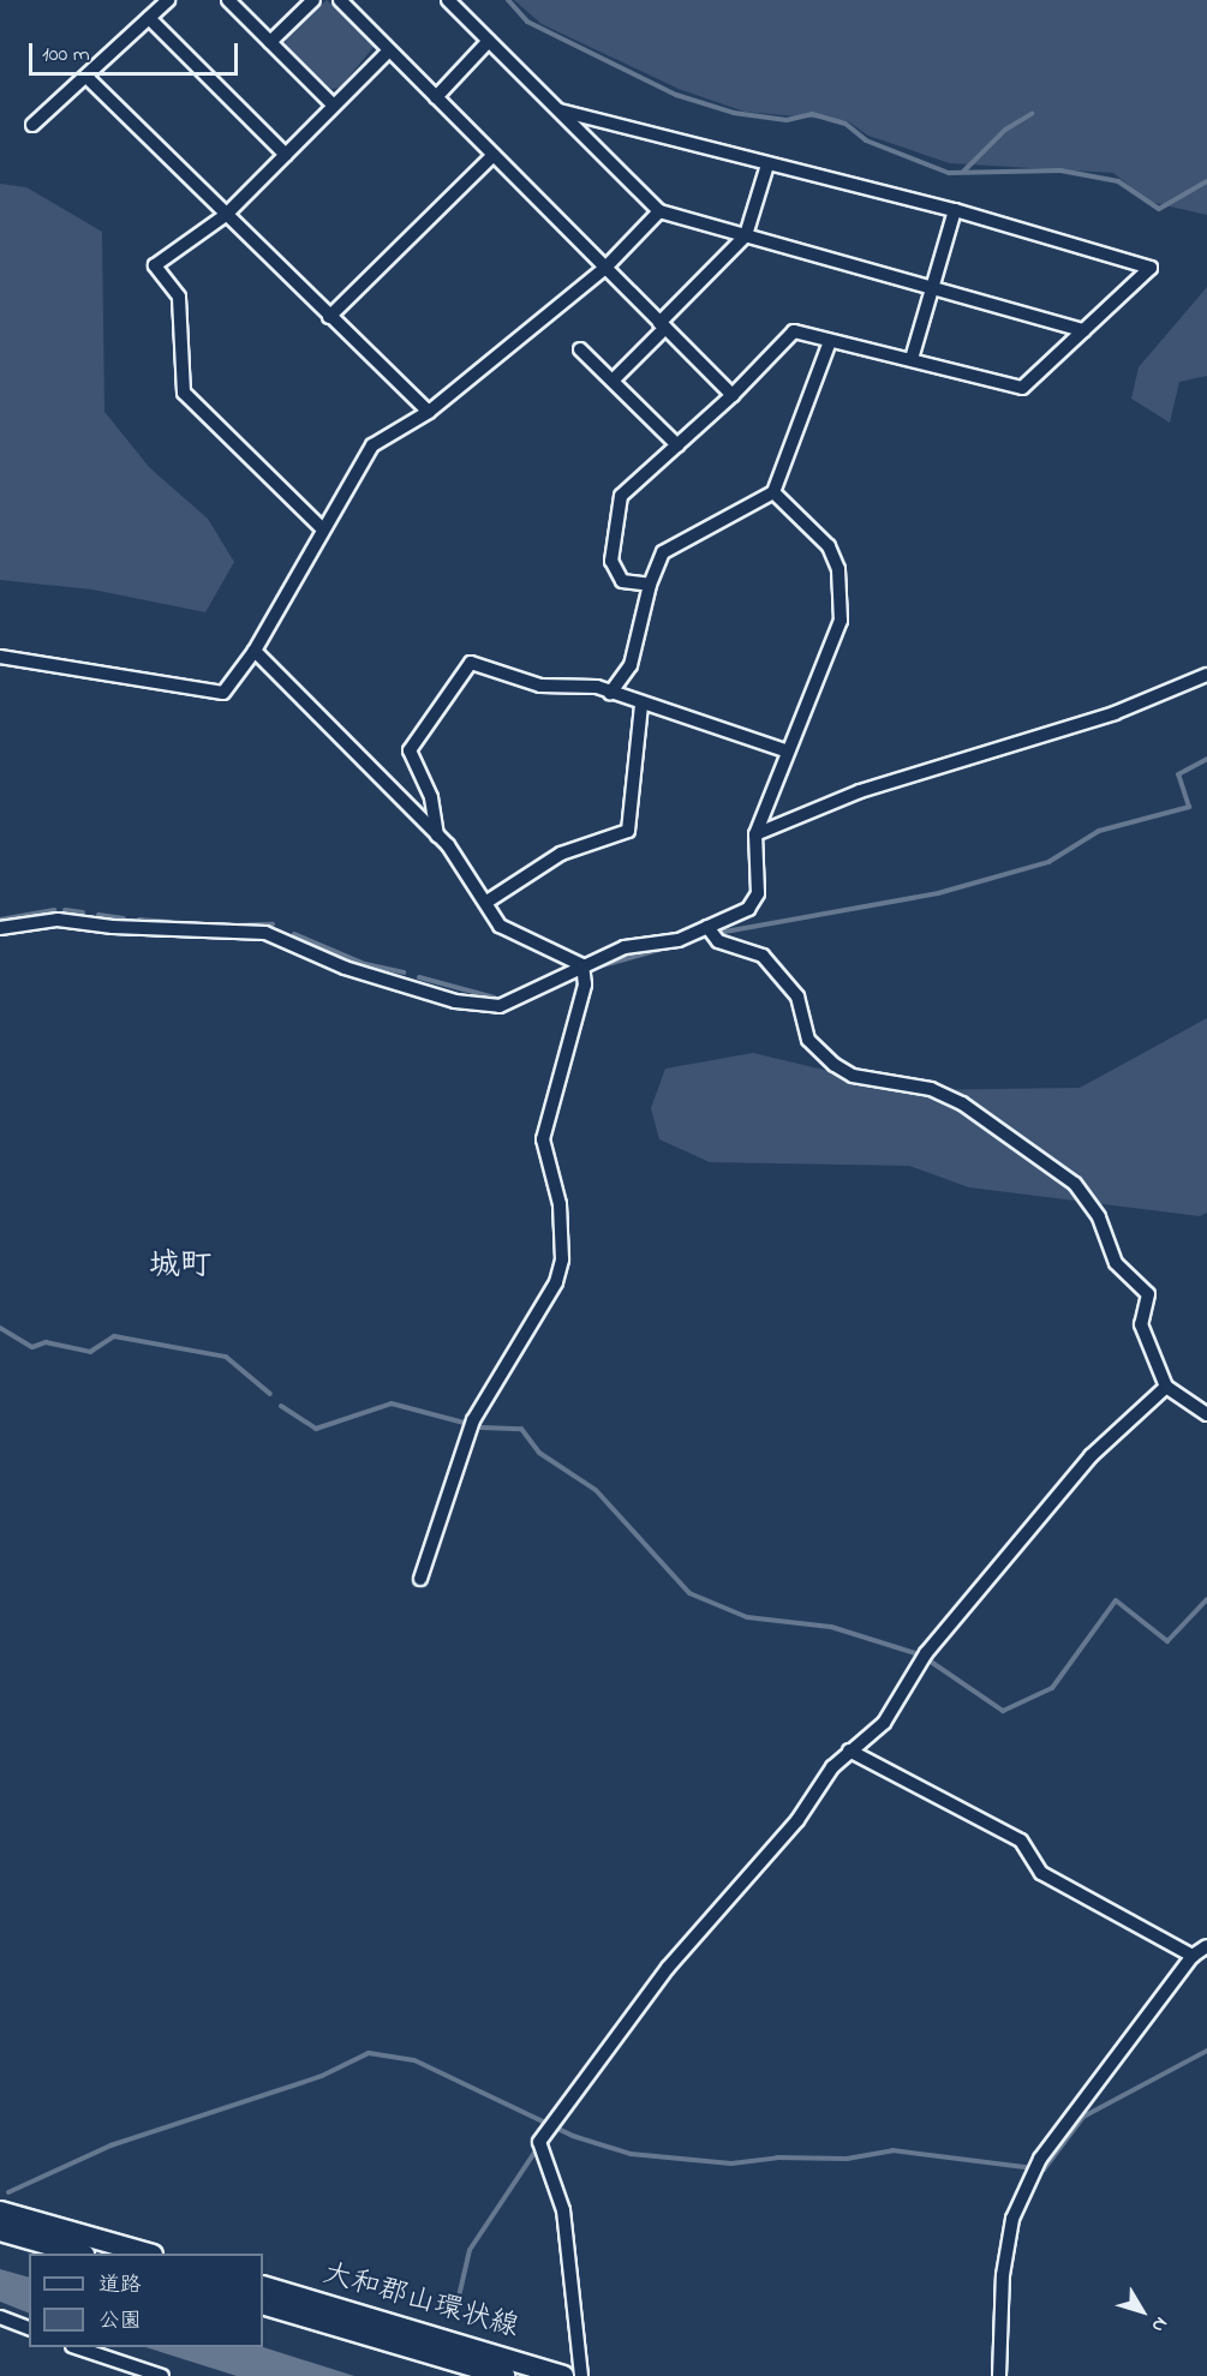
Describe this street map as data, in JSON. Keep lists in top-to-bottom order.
{
  "streets": {
    "main road": ["大和郡山環状線"]
  },
  "districts": ["城町"],
  "legend": ["道路", "公園"],
  "scale_bar": "100 m",
  "north": "bottom right"
}
